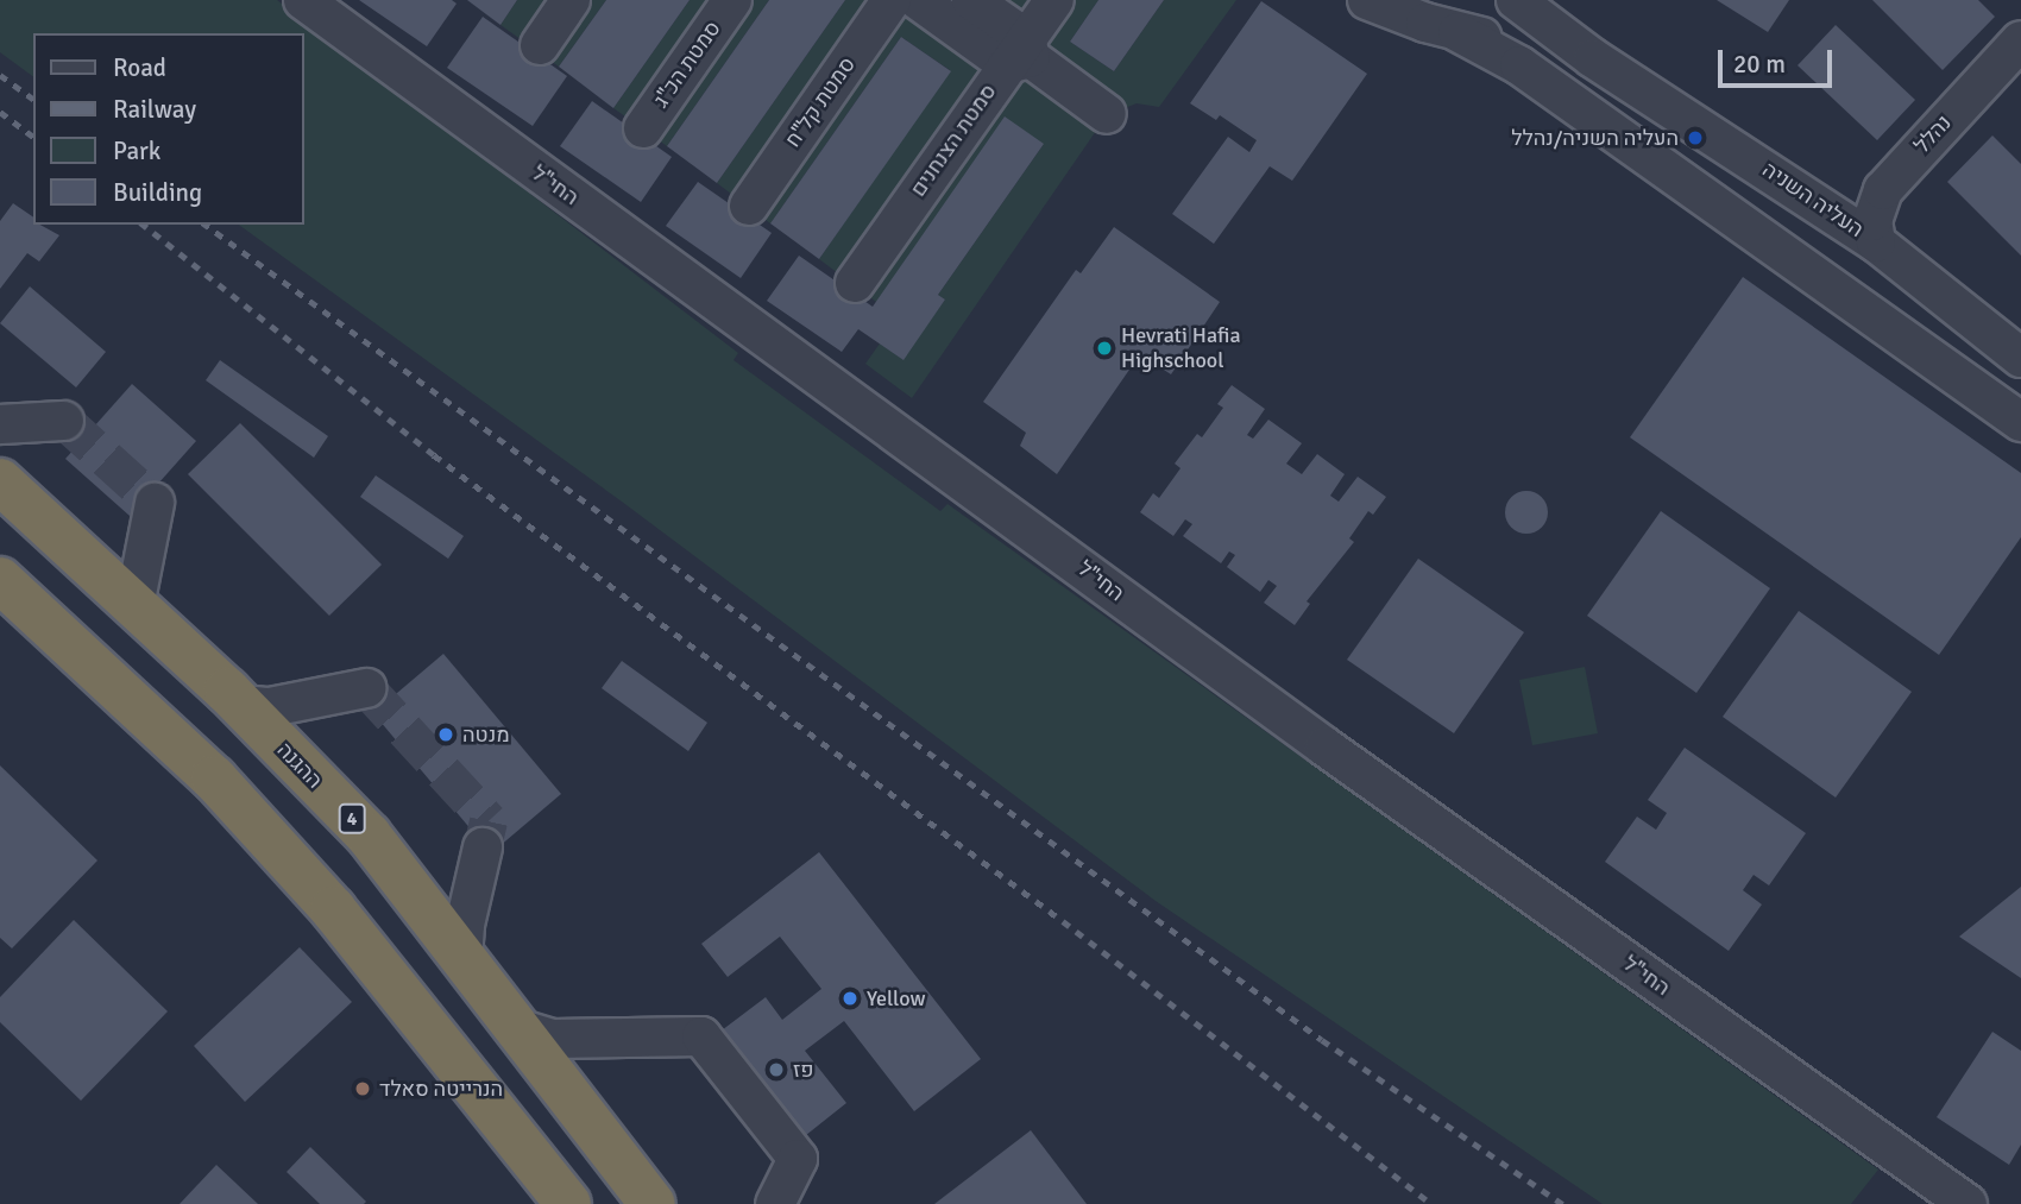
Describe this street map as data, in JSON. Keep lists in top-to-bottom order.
{
  "streets": {
    "highway": ["ההגנה", "4"],
    "street": [
      "סמטת הכ\"ג",
      "סמטת קל\"ח",
      "נהלל",
      "סמטת הצנחנים",
      "החי\"ל",
      "העליה השניה"
    ]
  },
  "crossings": [
    ["נהלל", "העליה השניה"]
  ],
  "places": [
    "העליה השניה/נהלל",
    "Hevrati Hafia Highschool",
    "מנטה",
    "Yellow",
    "פז",
    "הנרייטה סאלד"
  ],
  "legend": [
    "Road",
    "Railway",
    "Park",
    "Building"
  ],
  "scale_bar": "20 m"
}
